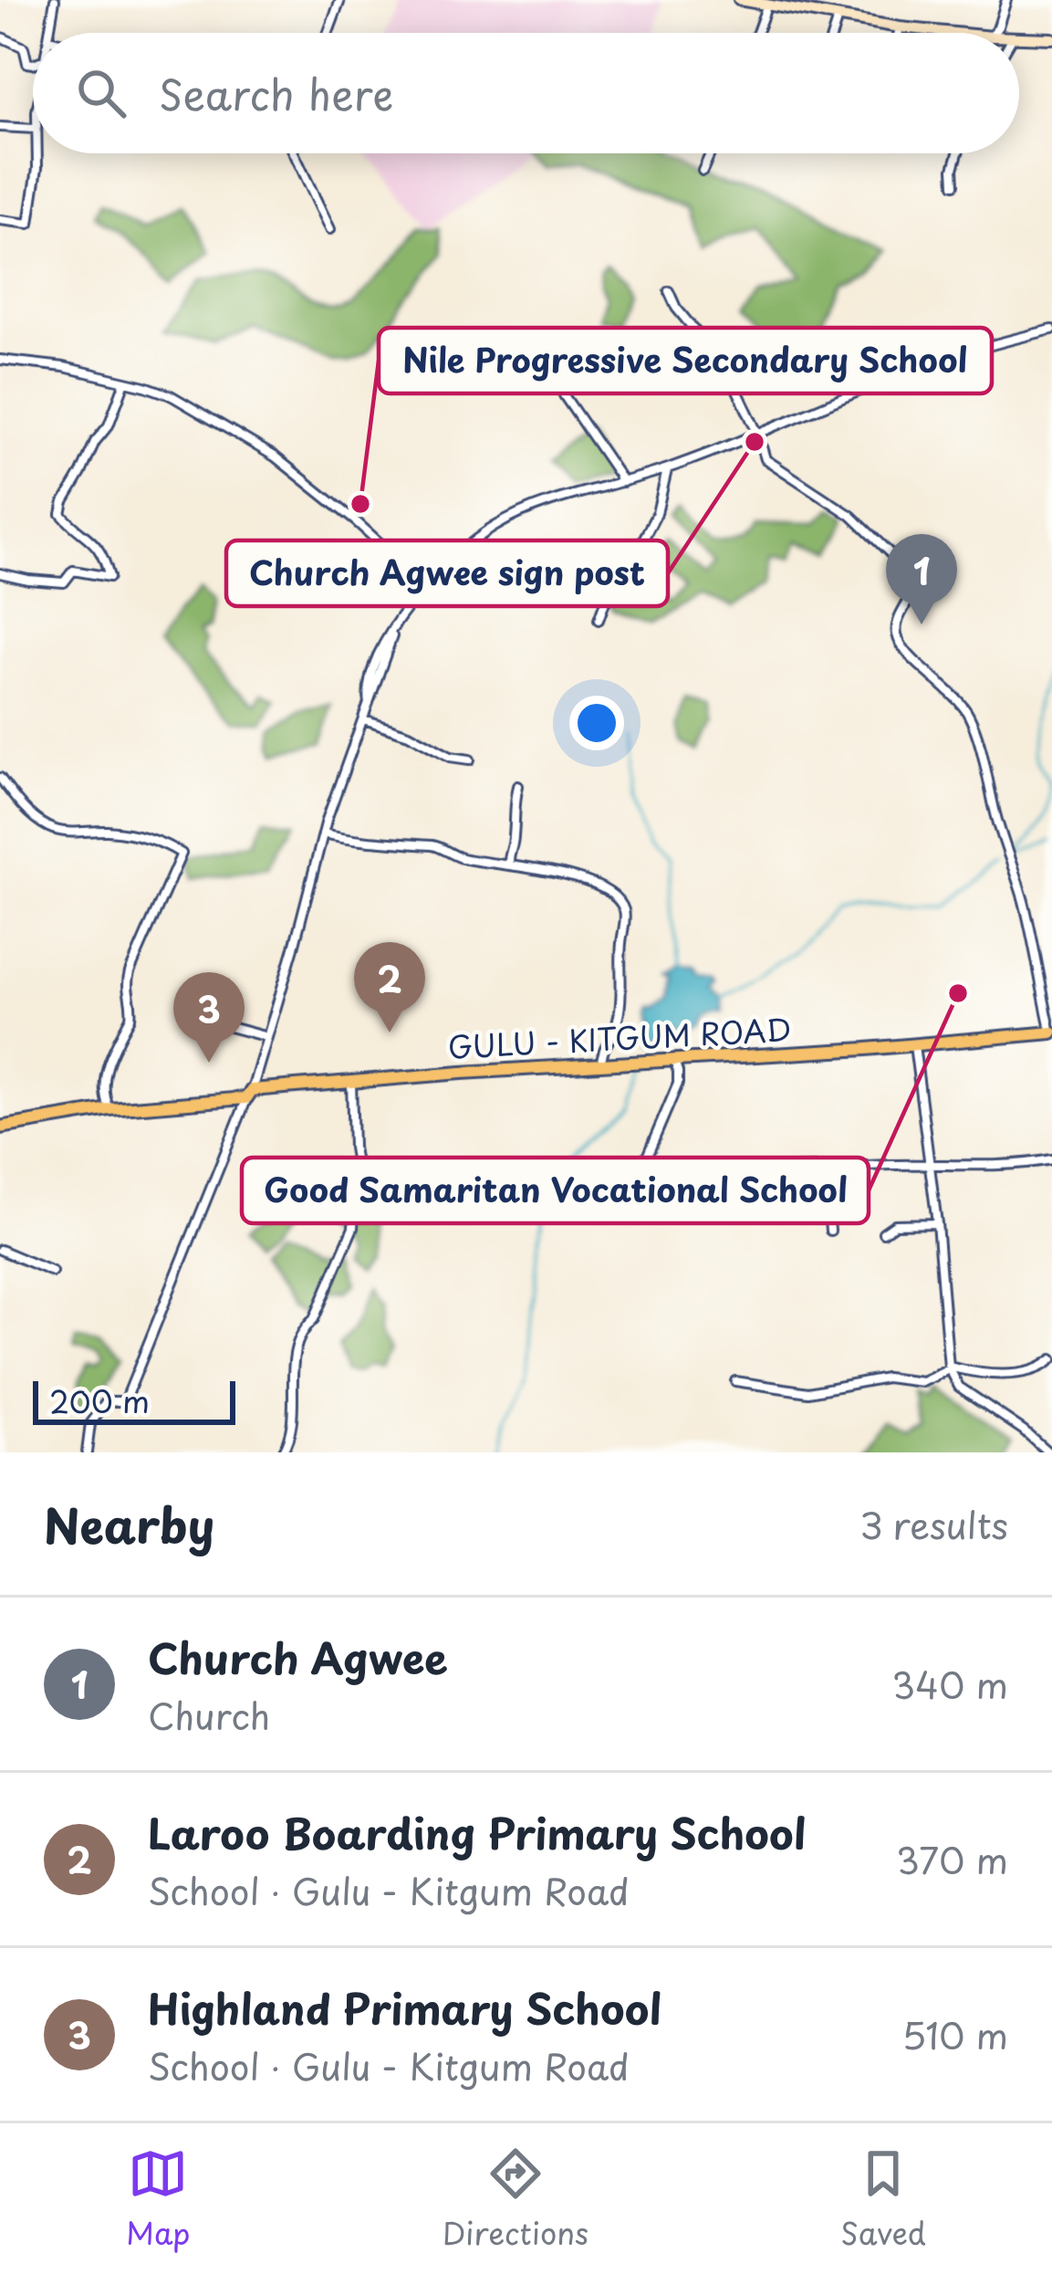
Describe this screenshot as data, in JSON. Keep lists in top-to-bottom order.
{
  "streets": {
    "main road": ["GULU - KITGUM ROAD"]
  },
  "places": ["Church Agwee sign post", "Nile Progressive Secondary School", "Good Samaritan Vocational School"],
  "scale_bar": "200 m",
  "page": {
    "search": "Search here",
    "pins": ["1", "2", "3"],
    "scale": "200 m",
    "heading": ["Nearby", "3 results"],
    "list": [
      {
        "mark": "1",
        "name": "Church Agwee",
        "note": "Church",
        "value": "340 m"
      },
      {
        "mark": "2",
        "name": "Laroo Boarding Primary School",
        "note": "School · Gulu - Kitgum Road",
        "value": "370 m"
      },
      {
        "mark": "3",
        "name": "Highland Primary School",
        "note": "School · Gulu - Kitgum Road",
        "value": "510 m"
      }
    ],
    "nav": ["Map", "Directions", "Saved"]
  }
}
